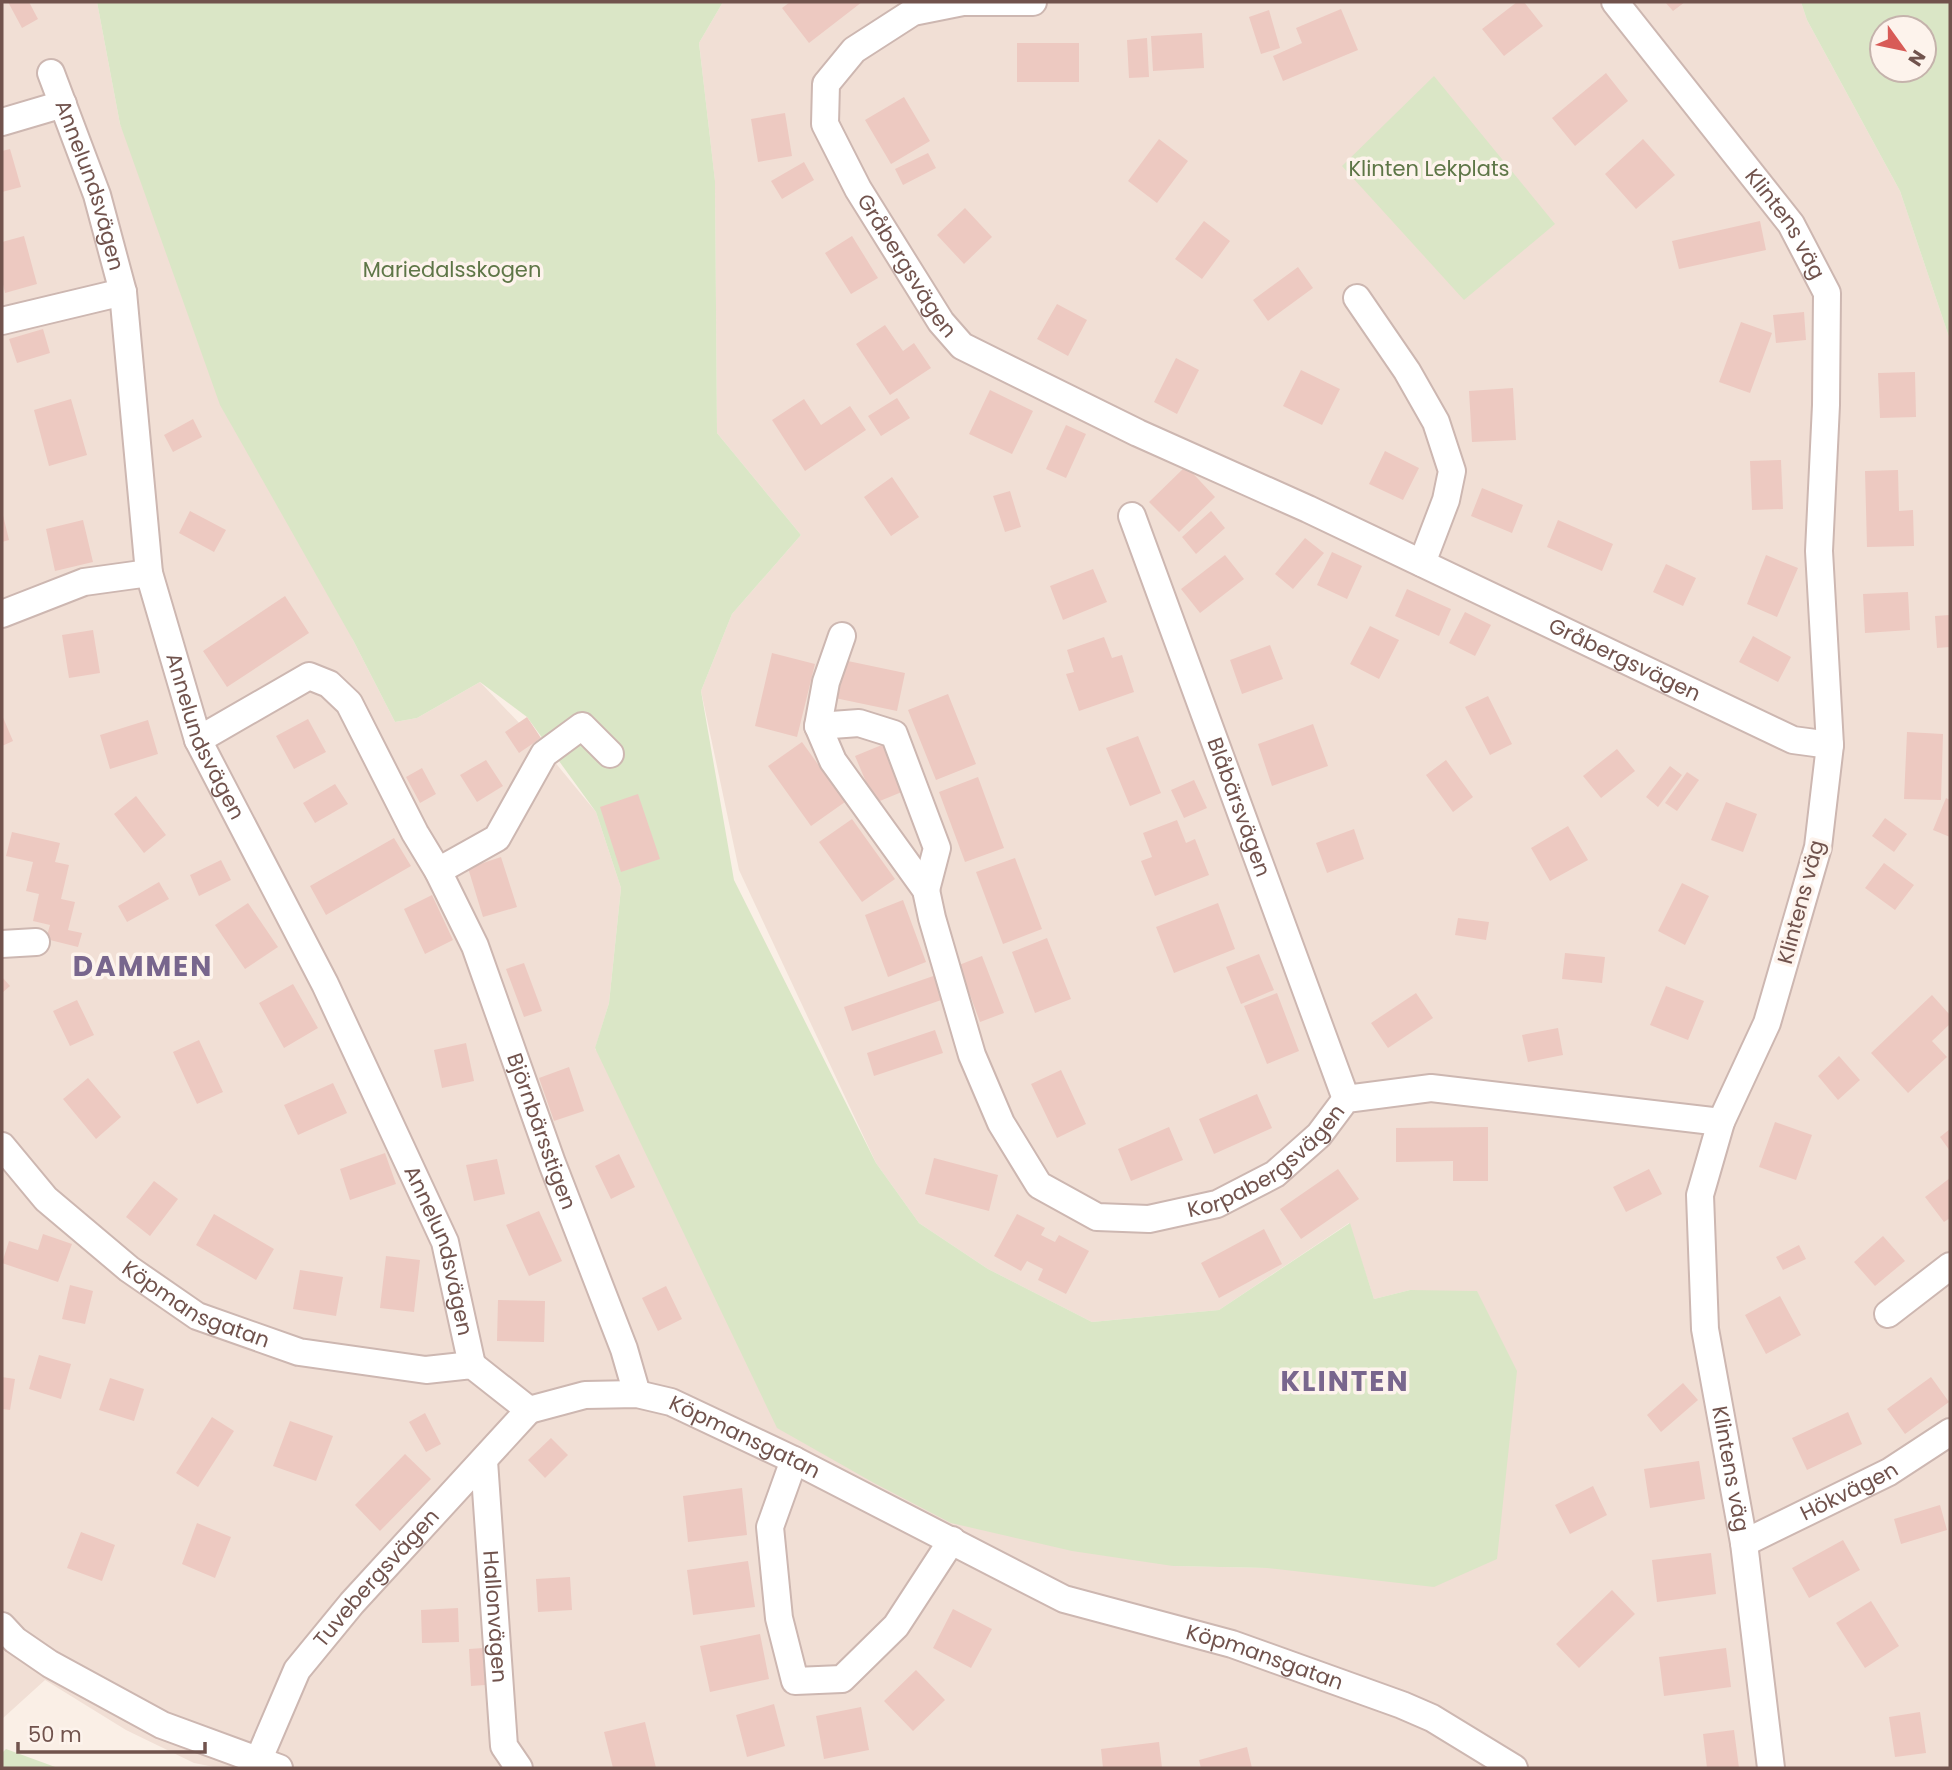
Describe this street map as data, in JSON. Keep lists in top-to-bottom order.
{
  "streets": {
    "street": [
      "Annelundsvägen",
      "Klintens väg",
      "Gråbergsvägen",
      "Blåbärsvägen",
      "Björnbärsstigen",
      "Korpabergsvägen",
      "Köpmansgatan",
      "Hökvägen",
      "Tuvebergsvägen",
      "Hallonvägen"
    ]
  },
  "crossings": [
    ["Annelundsvägen", "Björnbärsstigen"],
    ["Annelundsvägen", "Köpmansgatan"],
    ["Klintens väg", "Gråbergsvägen"],
    ["Klintens väg", "Korpabergsvägen"],
    ["Klintens väg", "Hökvägen"],
    ["Blåbärsvägen", "Korpabergsvägen"],
    ["Björnbärsstigen", "Köpmansgatan"],
    ["Köpmansgatan", "Tuvebergsvägen"],
    ["Tuvebergsvägen", "Hallonvägen"]
  ],
  "districts": ["DAMMEN", "KLINTEN"],
  "parks": ["Klinten Lekplats", "Mariedalsskogen"],
  "scale_bar": "50 m",
  "north": "bottom right"
}
